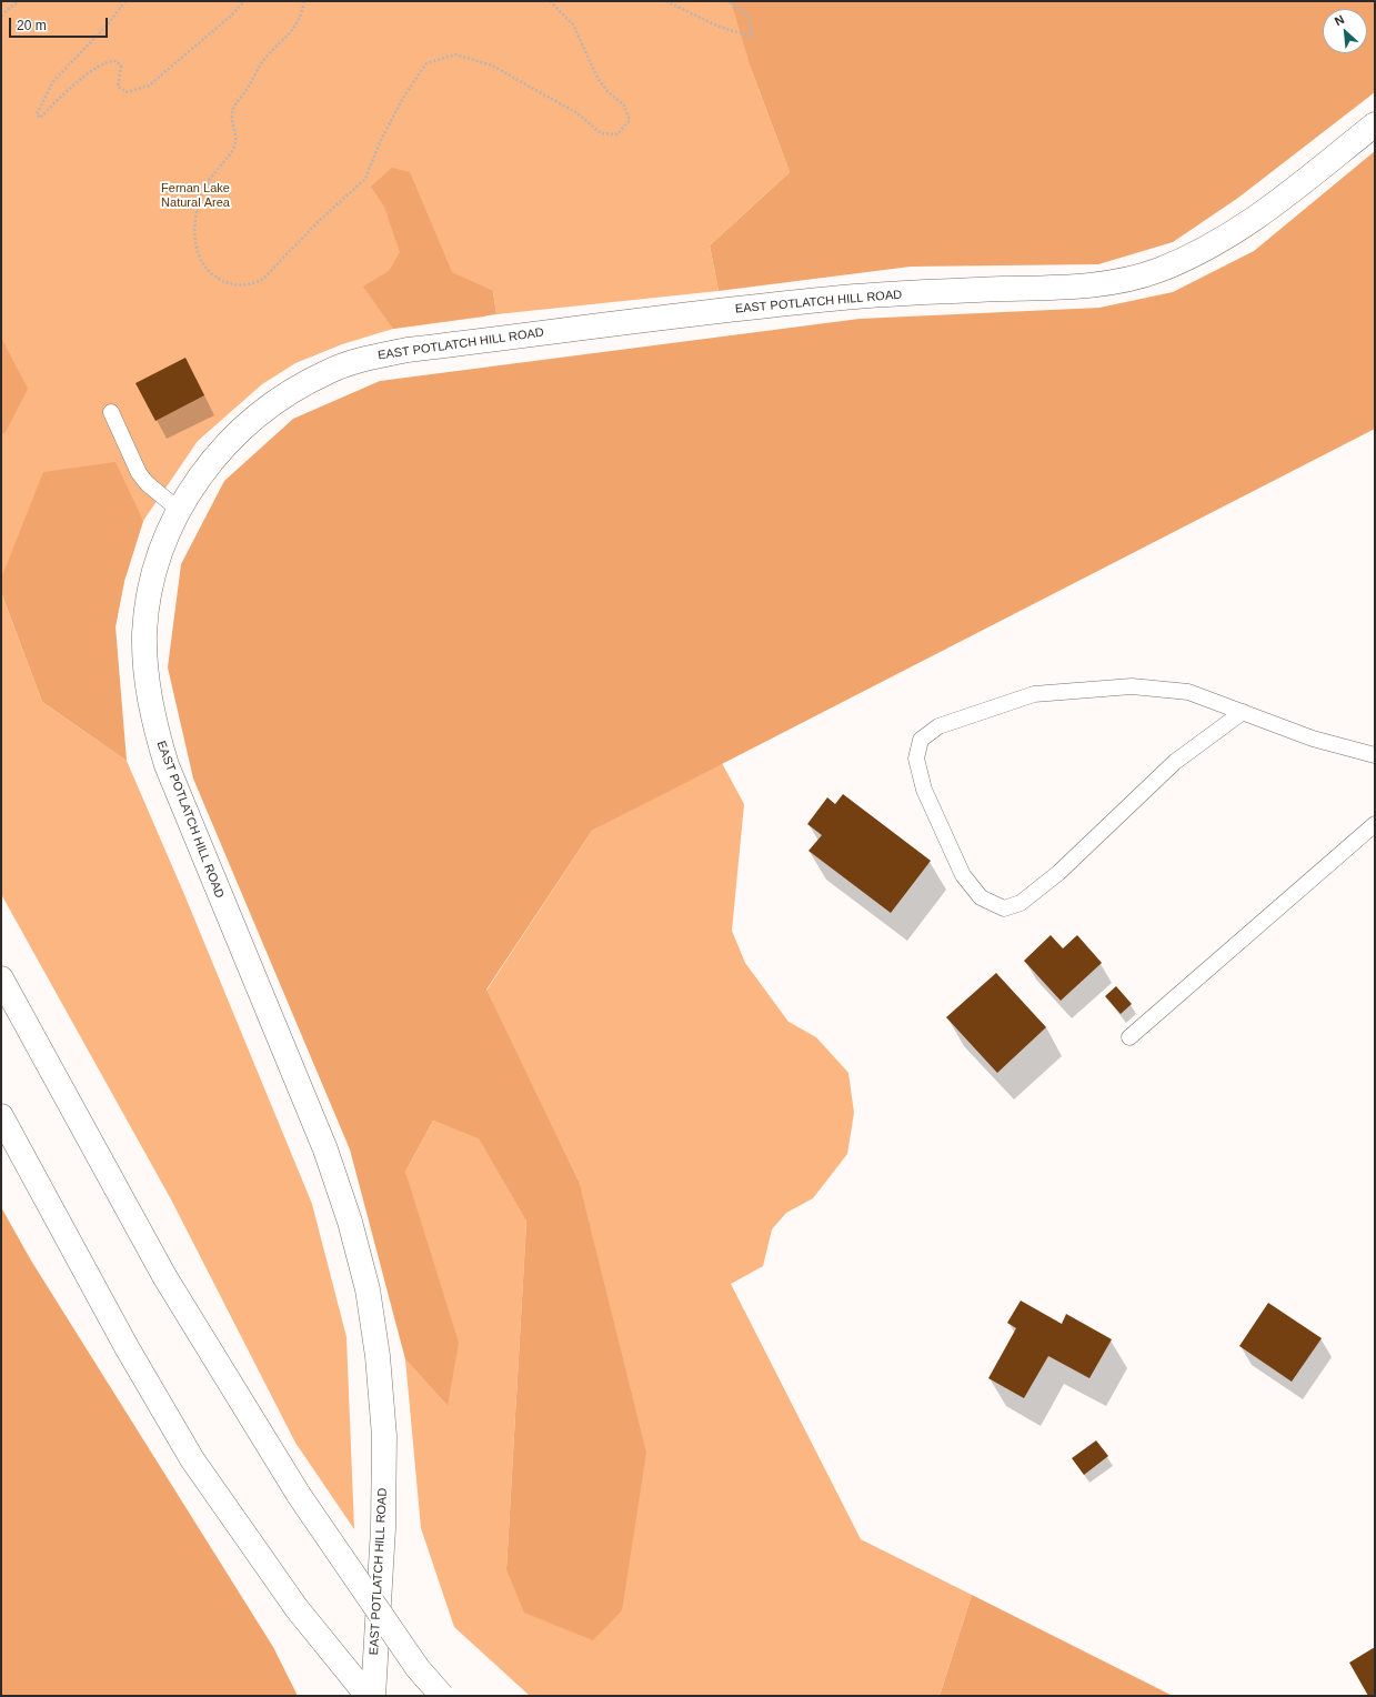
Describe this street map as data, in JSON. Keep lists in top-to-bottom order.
{
  "streets": {
    "main road": ["EAST POTLATCH HILL ROAD"]
  },
  "parks": ["Fernan Lake Natural Area"],
  "scale_bar": "20 m",
  "north": "top left"
}
